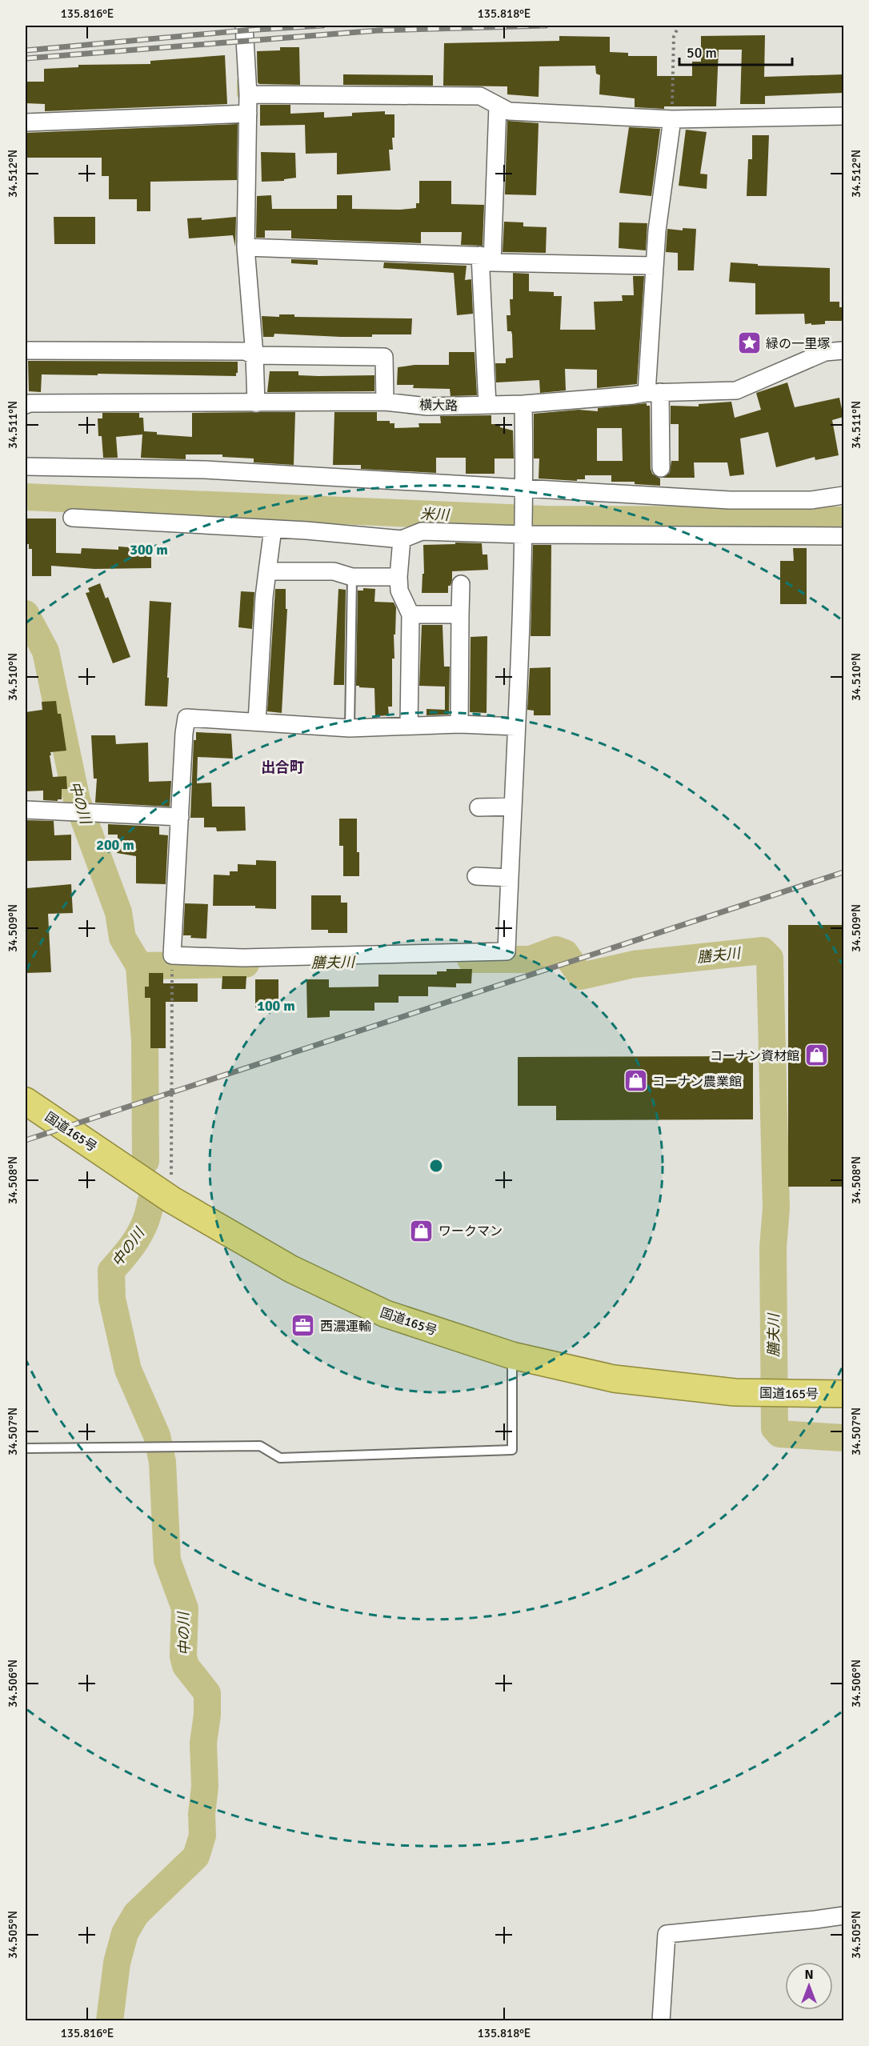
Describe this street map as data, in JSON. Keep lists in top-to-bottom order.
{
  "streets": {
    "highway": ["国道165号"],
    "street": ["横大路"]
  },
  "districts": ["出合町"],
  "water": ["米川", "中の川", "膳夫川"],
  "places": {
    "place": ["緑の一里塚"],
    "shop": ["コーナン資材館", "コーナン農業館", "ワークマン"],
    "office": ["西濃運輸"]
  },
  "scale_bar": "50 m",
  "north": "top",
  "coordinates": [
    "135.816°E",
    "135.818°E",
    "34.512°N",
    "34.511°N",
    "34.510°N",
    "34.509°N",
    "34.508°N",
    "34.507°N",
    "34.506°N",
    "34.505°N"
  ],
  "rings": ["300 m", "200 m", "100 m"]
}
